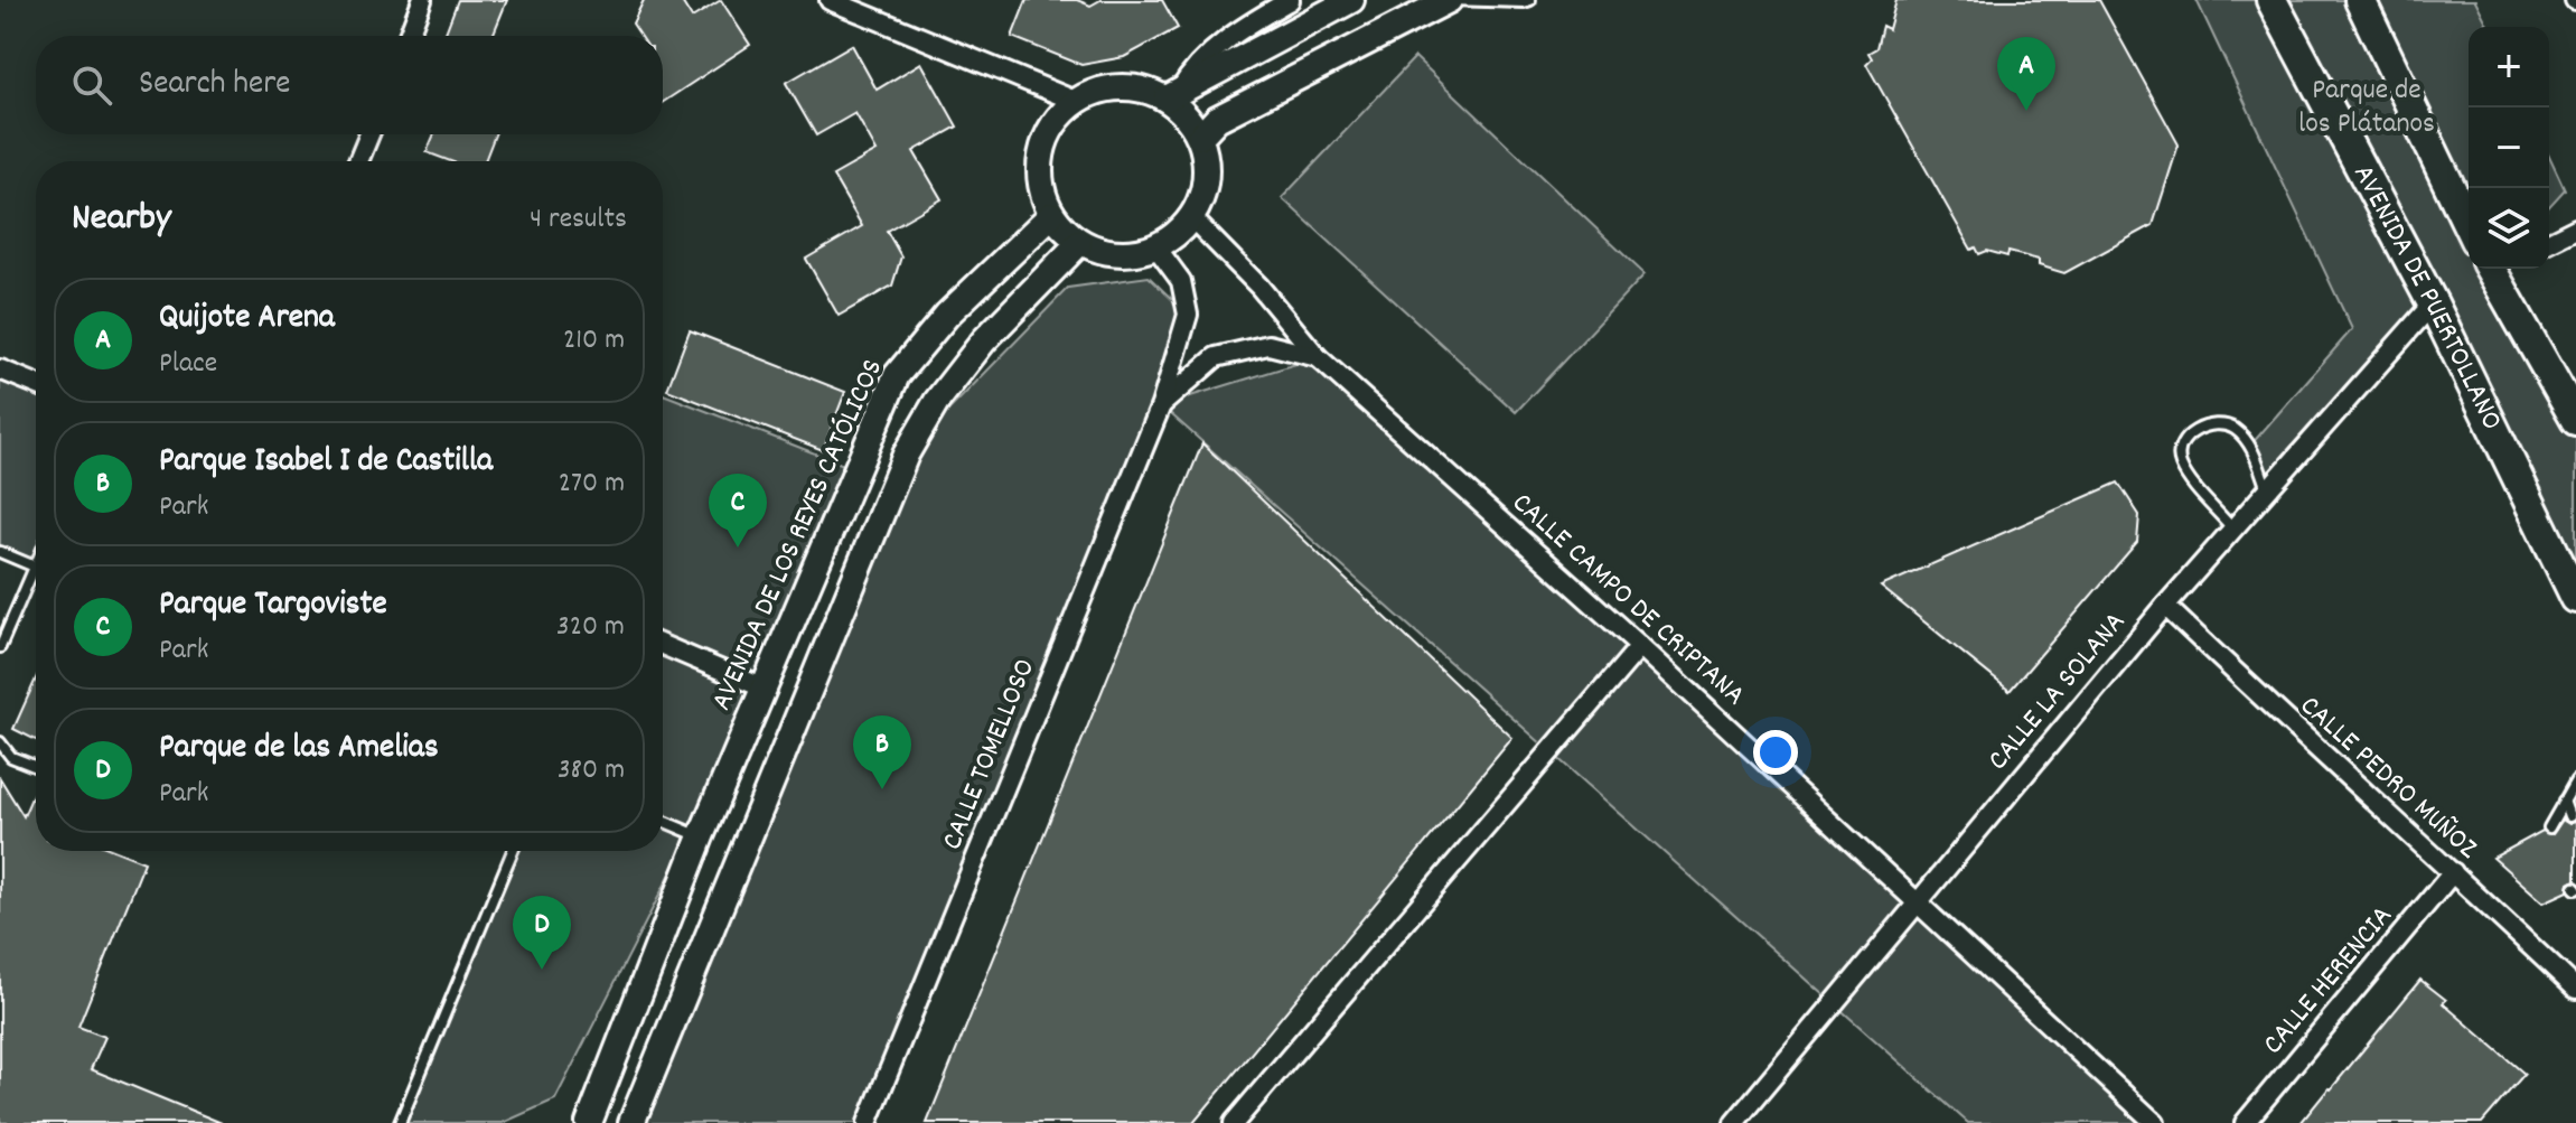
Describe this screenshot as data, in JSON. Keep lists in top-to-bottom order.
{
  "streets": {
    "highway": ["AVENIDA DE PUERTOLLANO"],
    "main road": ["AVENIDA DE LOS REYES CATÓLICOS"],
    "street": [
      "CALLE CAMPO DE CRIPTANA",
      "CALLE LA SOLANA",
      "CALLE TOMELLOSO",
      "CALLE PEDRO MUÑOZ",
      "CALLE HERENCIA"
    ]
  },
  "crossings": [
    ["AVENIDA DE PUERTOLLANO", "CALLE LA SOLANA"],
    ["AVENIDA DE LOS REYES CATÓLICOS", "CALLE CAMPO DE CRIPTANA"],
    ["AVENIDA DE LOS REYES CATÓLICOS", "CALLE TOMELLOSO"],
    ["CALLE CAMPO DE CRIPTANA", "CALLE LA SOLANA"],
    ["CALLE CAMPO DE CRIPTANA", "CALLE TOMELLOSO"],
    ["CALLE LA SOLANA", "CALLE PEDRO MUÑOZ"],
    ["CALLE PEDRO MUÑOZ", "CALLE HERENCIA"]
  ],
  "parks": ["Parque de los Plátanos"],
  "page": {
    "map_buttons": ["+", "−"],
    "search": "Search here",
    "pins": [
      "A",
      "C",
      "B",
      "D"
    ],
    "heading": ["Nearby", "4 results"],
    "list": [
      {
        "mark": "A",
        "name": "Quijote Arena",
        "note": "Place",
        "value": "210 m"
      },
      {
        "mark": "B",
        "name": "Parque Isabel I de Castilla",
        "note": "Park",
        "value": "270 m"
      },
      {
        "mark": "C",
        "name": "Parque Targoviste",
        "note": "Park",
        "value": "320 m"
      },
      {
        "mark": "D",
        "name": "Parque de las Amelias",
        "note": "Park",
        "value": "380 m"
      }
    ]
  }
}
